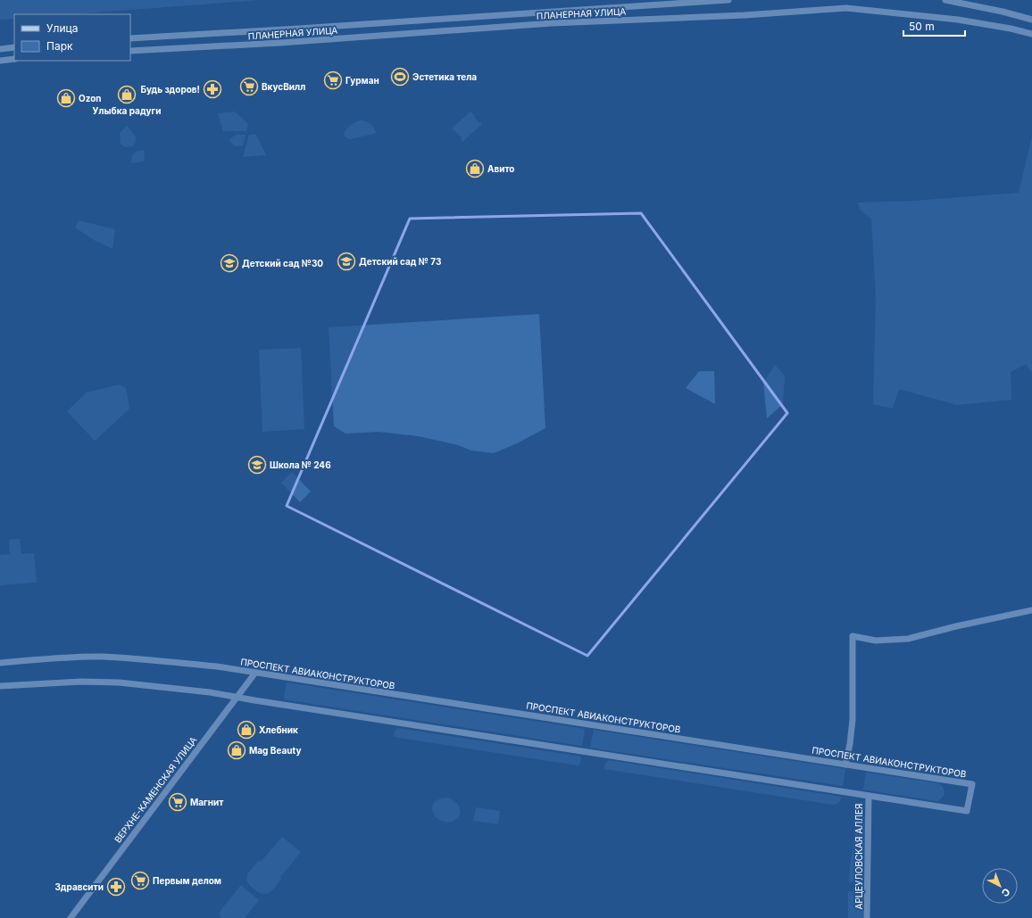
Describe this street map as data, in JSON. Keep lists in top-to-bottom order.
{
  "streets": {
    "street": [
      "ПЛАНЕРНАЯ УЛИЦА",
      "ПРОСПЕКТ АВИАКОНСТРУКТОРОВ",
      "ВЕРХНЕ-КАМЕНСКАЯ УЛИЦА",
      "АРЦЕУЛОВСКАЯ АЛЛЕЯ"
    ]
  },
  "crossings": [
    ["ПРОСПЕКТ АВИАКОНСТРУКТОРОВ", "ВЕРХНЕ-КАМЕНСКАЯ УЛИЦА"],
    ["ПРОСПЕКТ АВИАКОНСТРУКТОРОВ", "АРЦЕУЛОВСКАЯ АЛЛЕЯ"]
  ],
  "places": {
    "sports": ["Эстетика тела"],
    "supermarket": [
      "Гурман",
      "ВкусВилл",
      "Магнит",
      "Первым делом"
    ],
    "pharmacy": ["Будь здоров!", "Здравсити"],
    "shop": [
      "Улыбка радуги",
      "Ozon",
      "Авито",
      "Хлебник",
      "Mag Beauty"
    ],
    "school or university": ["Детский сад № 73", "Детский сад №30", "Школа № 246"]
  },
  "legend": ["Улица", "Парк"],
  "scale_bar": "50 m",
  "north": "bottom right"
}
